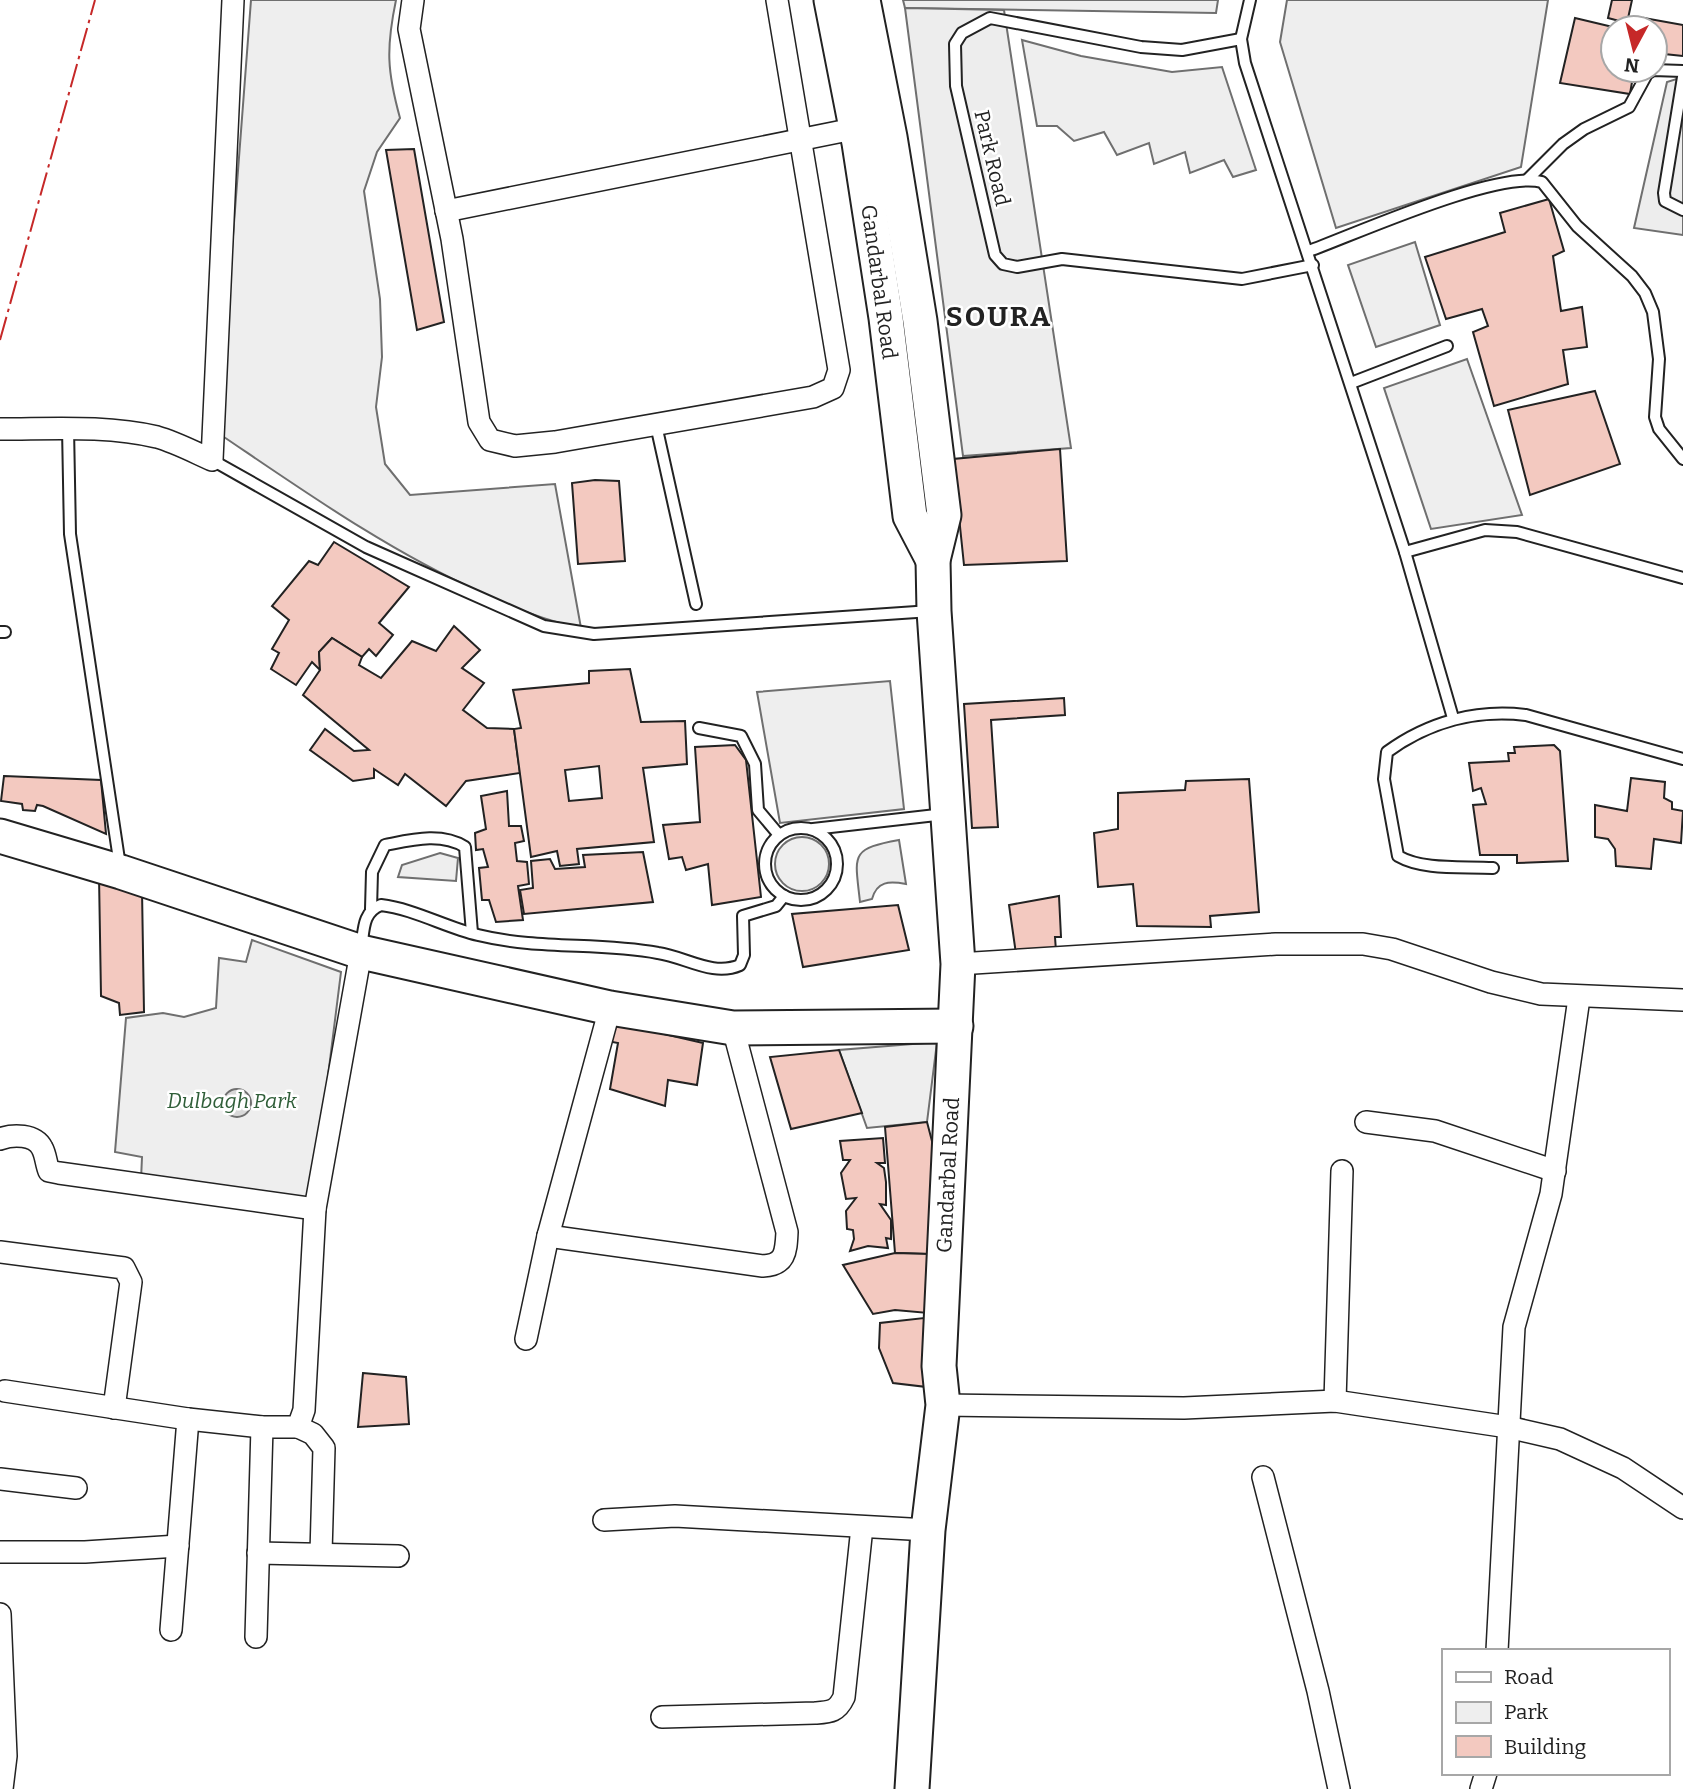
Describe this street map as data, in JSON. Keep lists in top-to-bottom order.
{
  "streets": {
    "main road": ["Gandarbal Road"],
    "lane": ["Park Road"]
  },
  "districts": ["SOURA"],
  "parks": ["Dulbagh Park"],
  "legend": ["Road", "Park", "Building"],
  "north": "bottom"
}
